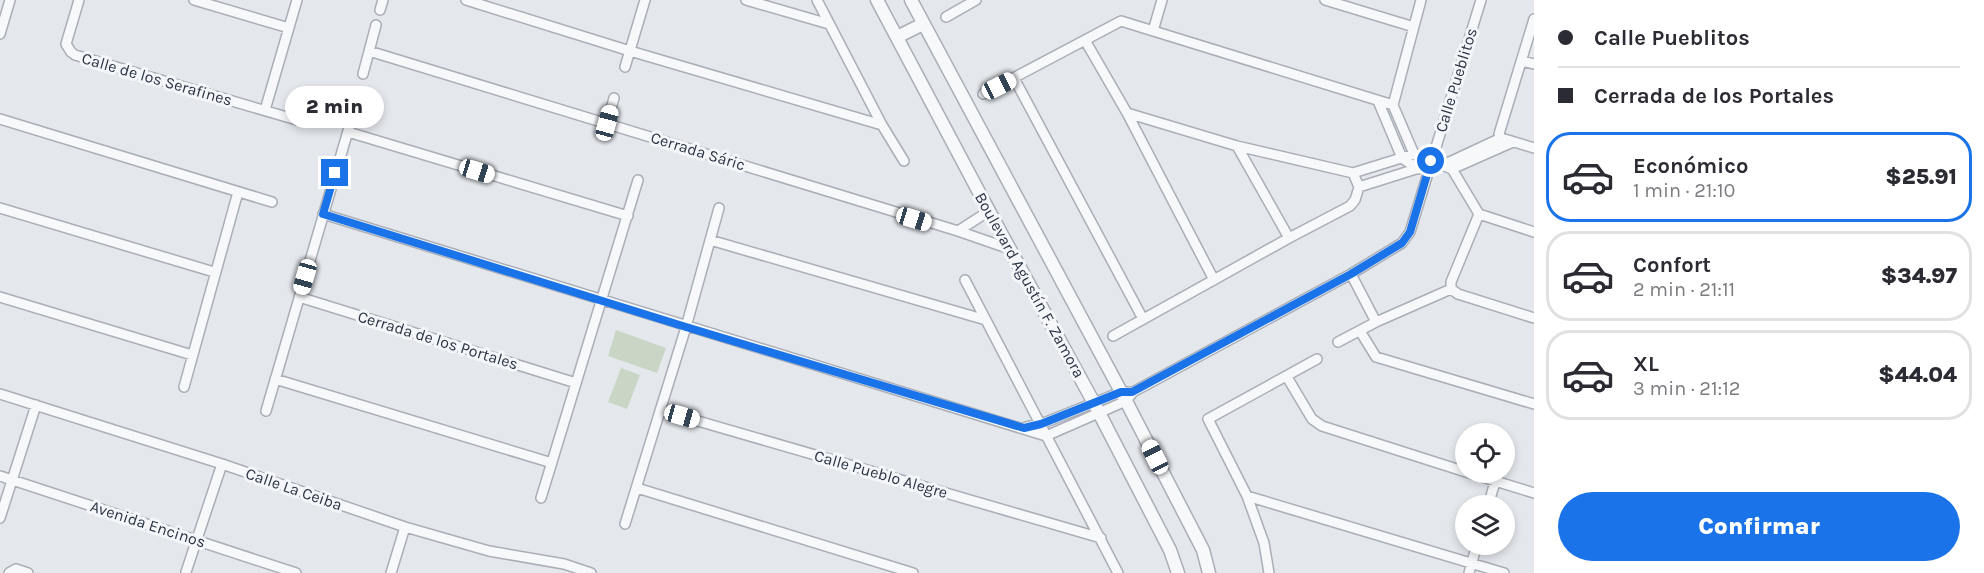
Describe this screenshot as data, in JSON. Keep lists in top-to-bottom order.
{
  "streets": {
    "street": [
      "Calle de los Serafines",
      "Calle Pueblitos",
      "Cerrada Sáric",
      "Boulevard Agustín F. Zamora",
      "Cerrada de los Portales",
      "Calle Pueblo Alegre",
      "Calle La Ceiba",
      "Avenida Encinos"
    ]
  },
  "crossings": [
    ["Calle Pueblitos", "Boulevard Agustín F. Zamora"],
    ["Cerrada Sáric", "Boulevard Agustín F. Zamora"]
  ],
  "page": {
    "banner": ["Calle Pueblitos", "Cerrada de los Portales"],
    "bubble": "2 min",
    "list": [
      {
        "name": "Económico",
        "note": "1 min · 21:10",
        "value": "$25.91"
      },
      {
        "name": "Confort",
        "note": "2 min · 21:11",
        "value": "$34.97"
      },
      {
        "name": "XL",
        "note": "3 min · 21:12",
        "value": "$44.04"
      }
    ],
    "buttons": "Confirmar"
  }
}
